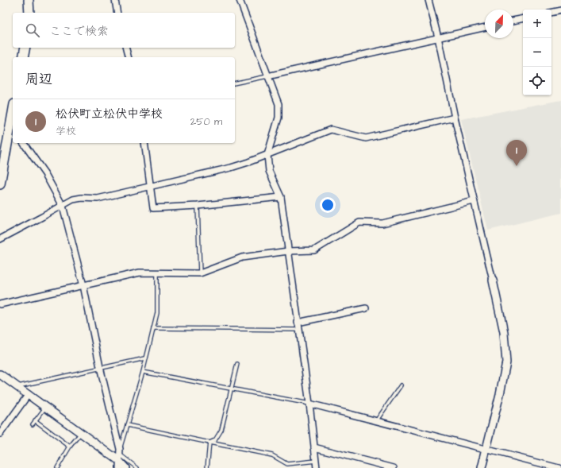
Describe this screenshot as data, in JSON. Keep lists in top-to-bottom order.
{
  "north": "top right",
  "page": {
    "map_buttons": ["+", "−"],
    "search": "ここで検索",
    "heading": "周辺",
    "list": [
      {
        "mark": "1",
        "name": "松伏町立松伏中学校",
        "note": "学校",
        "value": "250 m"
      }
    ],
    "pins": "1"
  }
}
